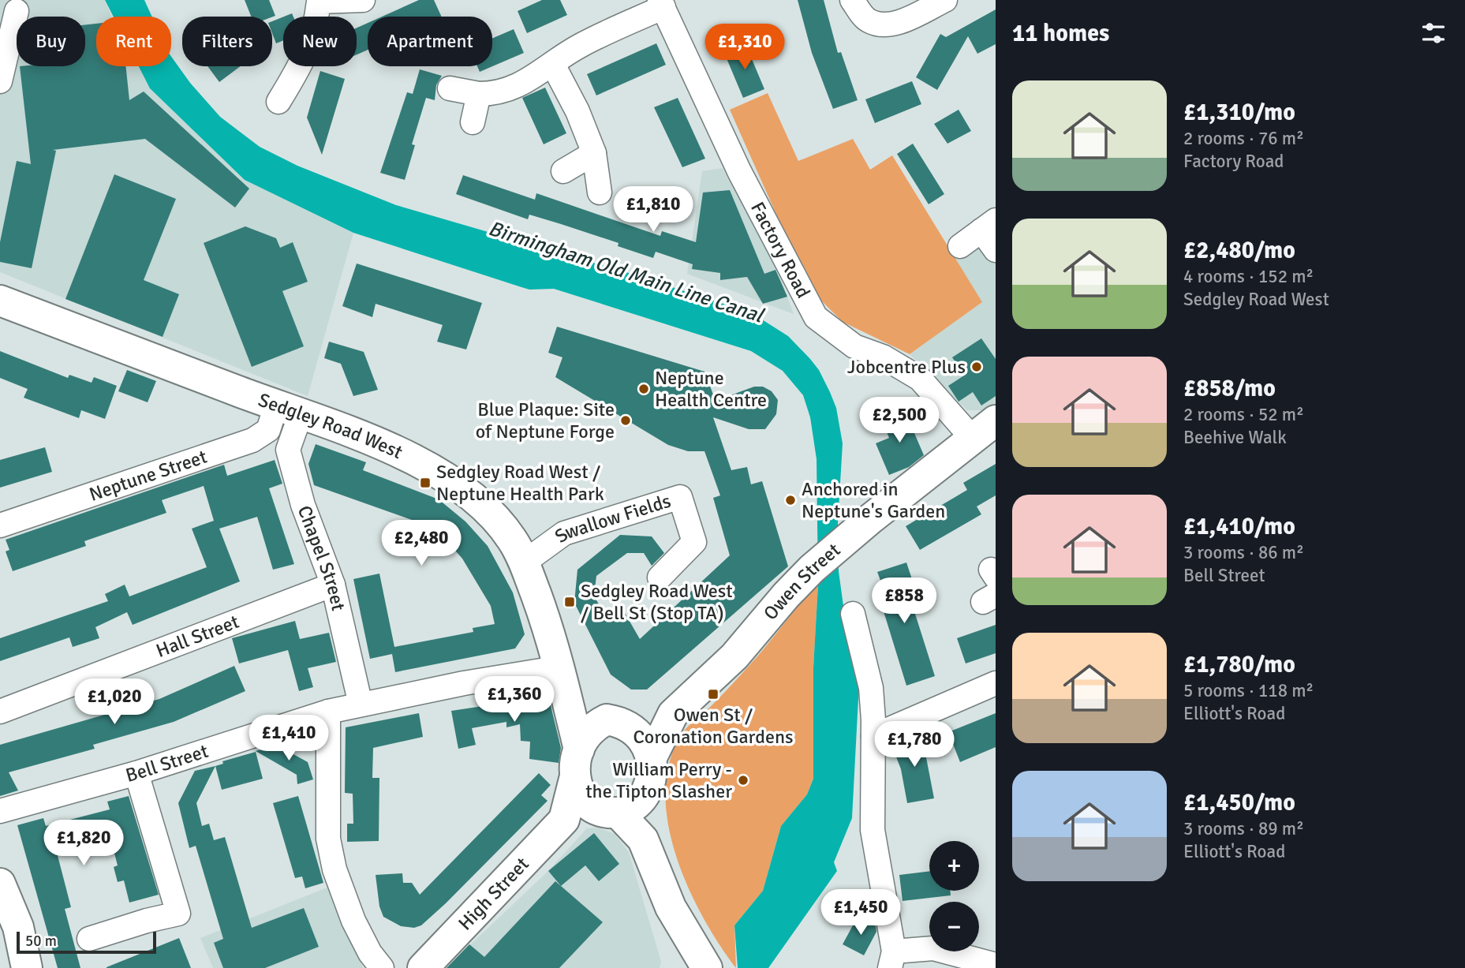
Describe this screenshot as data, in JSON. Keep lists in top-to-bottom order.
{
  "streets": {
    "main road": ["Sedgley Road West", "Owen Street", "High Street"],
    "street": [
      "Factory Road",
      "Neptune Street",
      "Swallow Fields",
      "Chapel Street",
      "Hall Street",
      "Bell Street"
    ]
  },
  "crossings": [
    ["Factory Road", "Owen Street"],
    ["Sedgley Road West", "Neptune Street"],
    ["Sedgley Road West", "Swallow Fields"],
    ["Sedgley Road West", "Chapel Street"],
    ["Sedgley Road West", "Bell Street"],
    ["Sedgley Road West", "High Street"],
    ["Neptune Street", "Chapel Street"],
    ["Chapel Street", "Hall Street"],
    ["Chapel Street", "Bell Street"]
  ],
  "water": ["Birmingham Old Main Line Canal"],
  "places": {
    "other": [
      "Jobcentre Plus",
      "Neptune Health Centre",
      "Blue Plaque: Site of Neptune Forge",
      "Anchored in Neptune's Garden",
      "William Perry - the Tipton Slasher"
    ],
    "transit": ["Sedgley Road West / Neptune Health Park", "Sedgley Road West / Bell St (Stop TA)", "Owen St / Coronation Gardens"]
  },
  "scale_bar": "50 m",
  "page": {
    "heading": "11 homes",
    "chip": [
      "Buy",
      "Rent",
      "Filters",
      "New",
      "Apartment"
    ],
    "price": [
      "£1,310",
      "£1,810",
      "£2,500",
      "£2,480",
      "£858",
      "£1,360",
      "£1,020",
      "£1,410",
      "£1,780",
      "£1,820",
      "£1,450"
    ],
    "list": [
      {
        "name": "£1,310/mo",
        "note": "2 rooms · 76 m² · Factory Road"
      },
      {
        "name": "£2,480/mo",
        "note": "4 rooms · 152 m² · Sedgley Road West"
      },
      {
        "name": "£858/mo",
        "note": "2 rooms · 52 m² · Beehive Walk"
      },
      {
        "name": "£1,410/mo",
        "note": "3 rooms · 86 m² · Bell Street"
      },
      {
        "name": "£1,780/mo",
        "note": "5 rooms · 118 m² · Elliott's Road"
      },
      {
        "name": "£1,450/mo",
        "note": "3 rooms · 89 m² · Elliott's Road"
      }
    ],
    "map_buttons": ["+", "−"],
    "scale": "50 m"
  }
}
